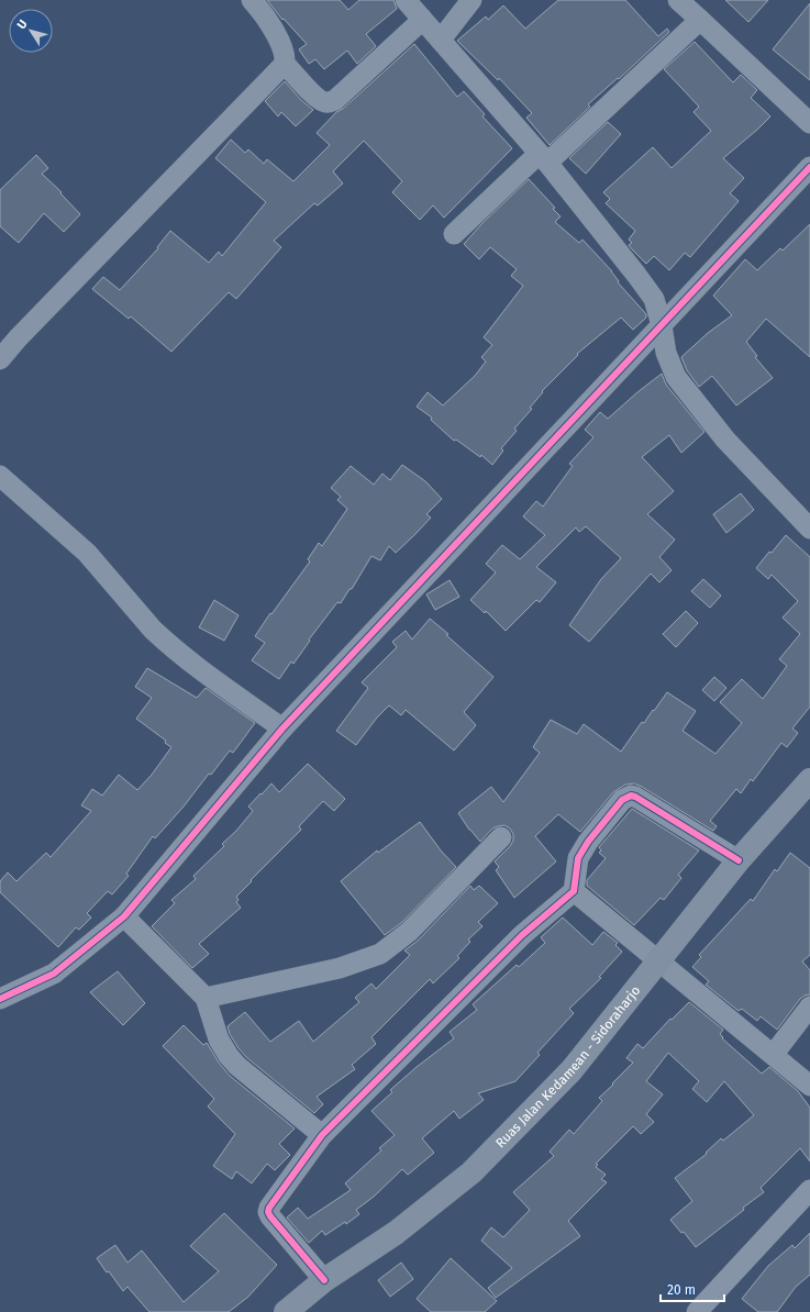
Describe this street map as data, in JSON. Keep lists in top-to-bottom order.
{
  "streets": {
    "main road": ["Ruas Jalan Kedamean - Sidoraharjo"]
  },
  "scale_bar": "20 m",
  "north": "top left"
}
